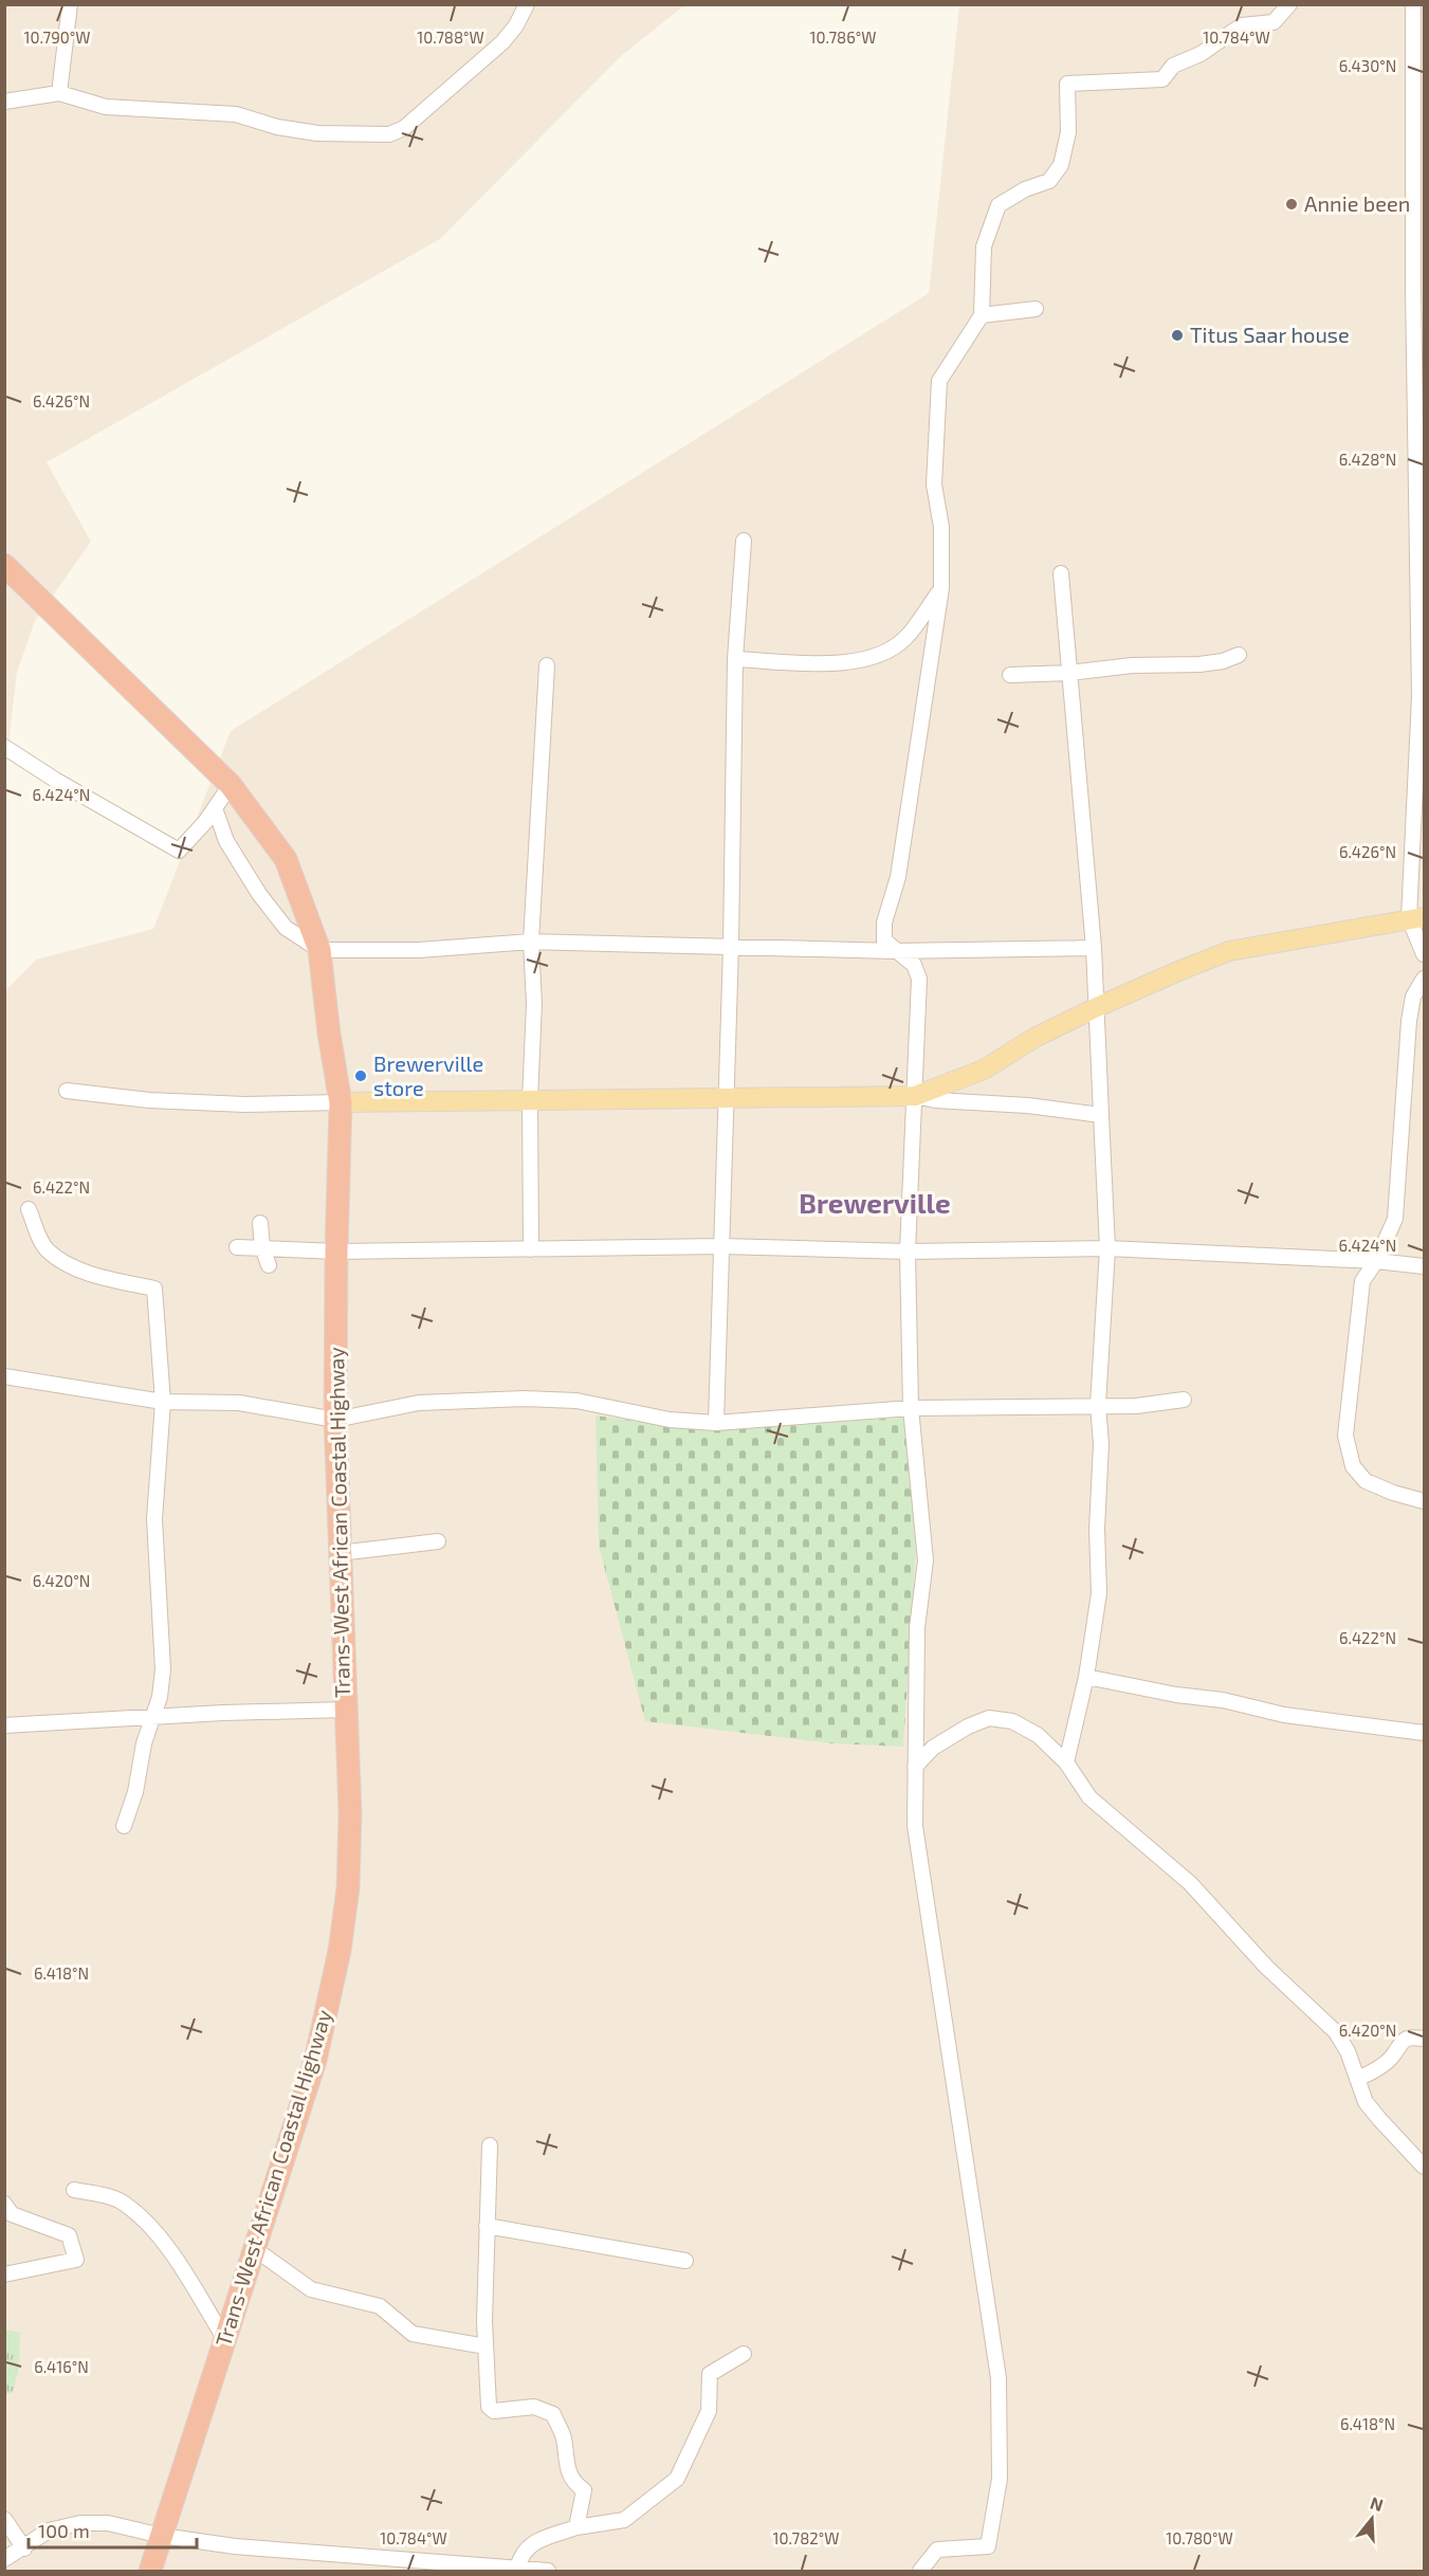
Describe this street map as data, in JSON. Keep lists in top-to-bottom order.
{
  "streets": {
    "highway": ["Trans-West African Coastal Highway"]
  },
  "districts": ["Brewerville"],
  "places": ["Annie been", "Titus Saar house", "Brewerville store"],
  "scale_bar": "100 m",
  "north": "top",
  "coordinates": [
    "10.790°W",
    "10.788°W",
    "10.786°W",
    "10.784°W",
    "6.430°N",
    "6.426°N",
    "6.428°N",
    "6.424°N",
    "6.422°N",
    "6.420°N",
    "6.418°N",
    "6.416°N",
    "10.782°W",
    "10.780°W"
  ]
}
